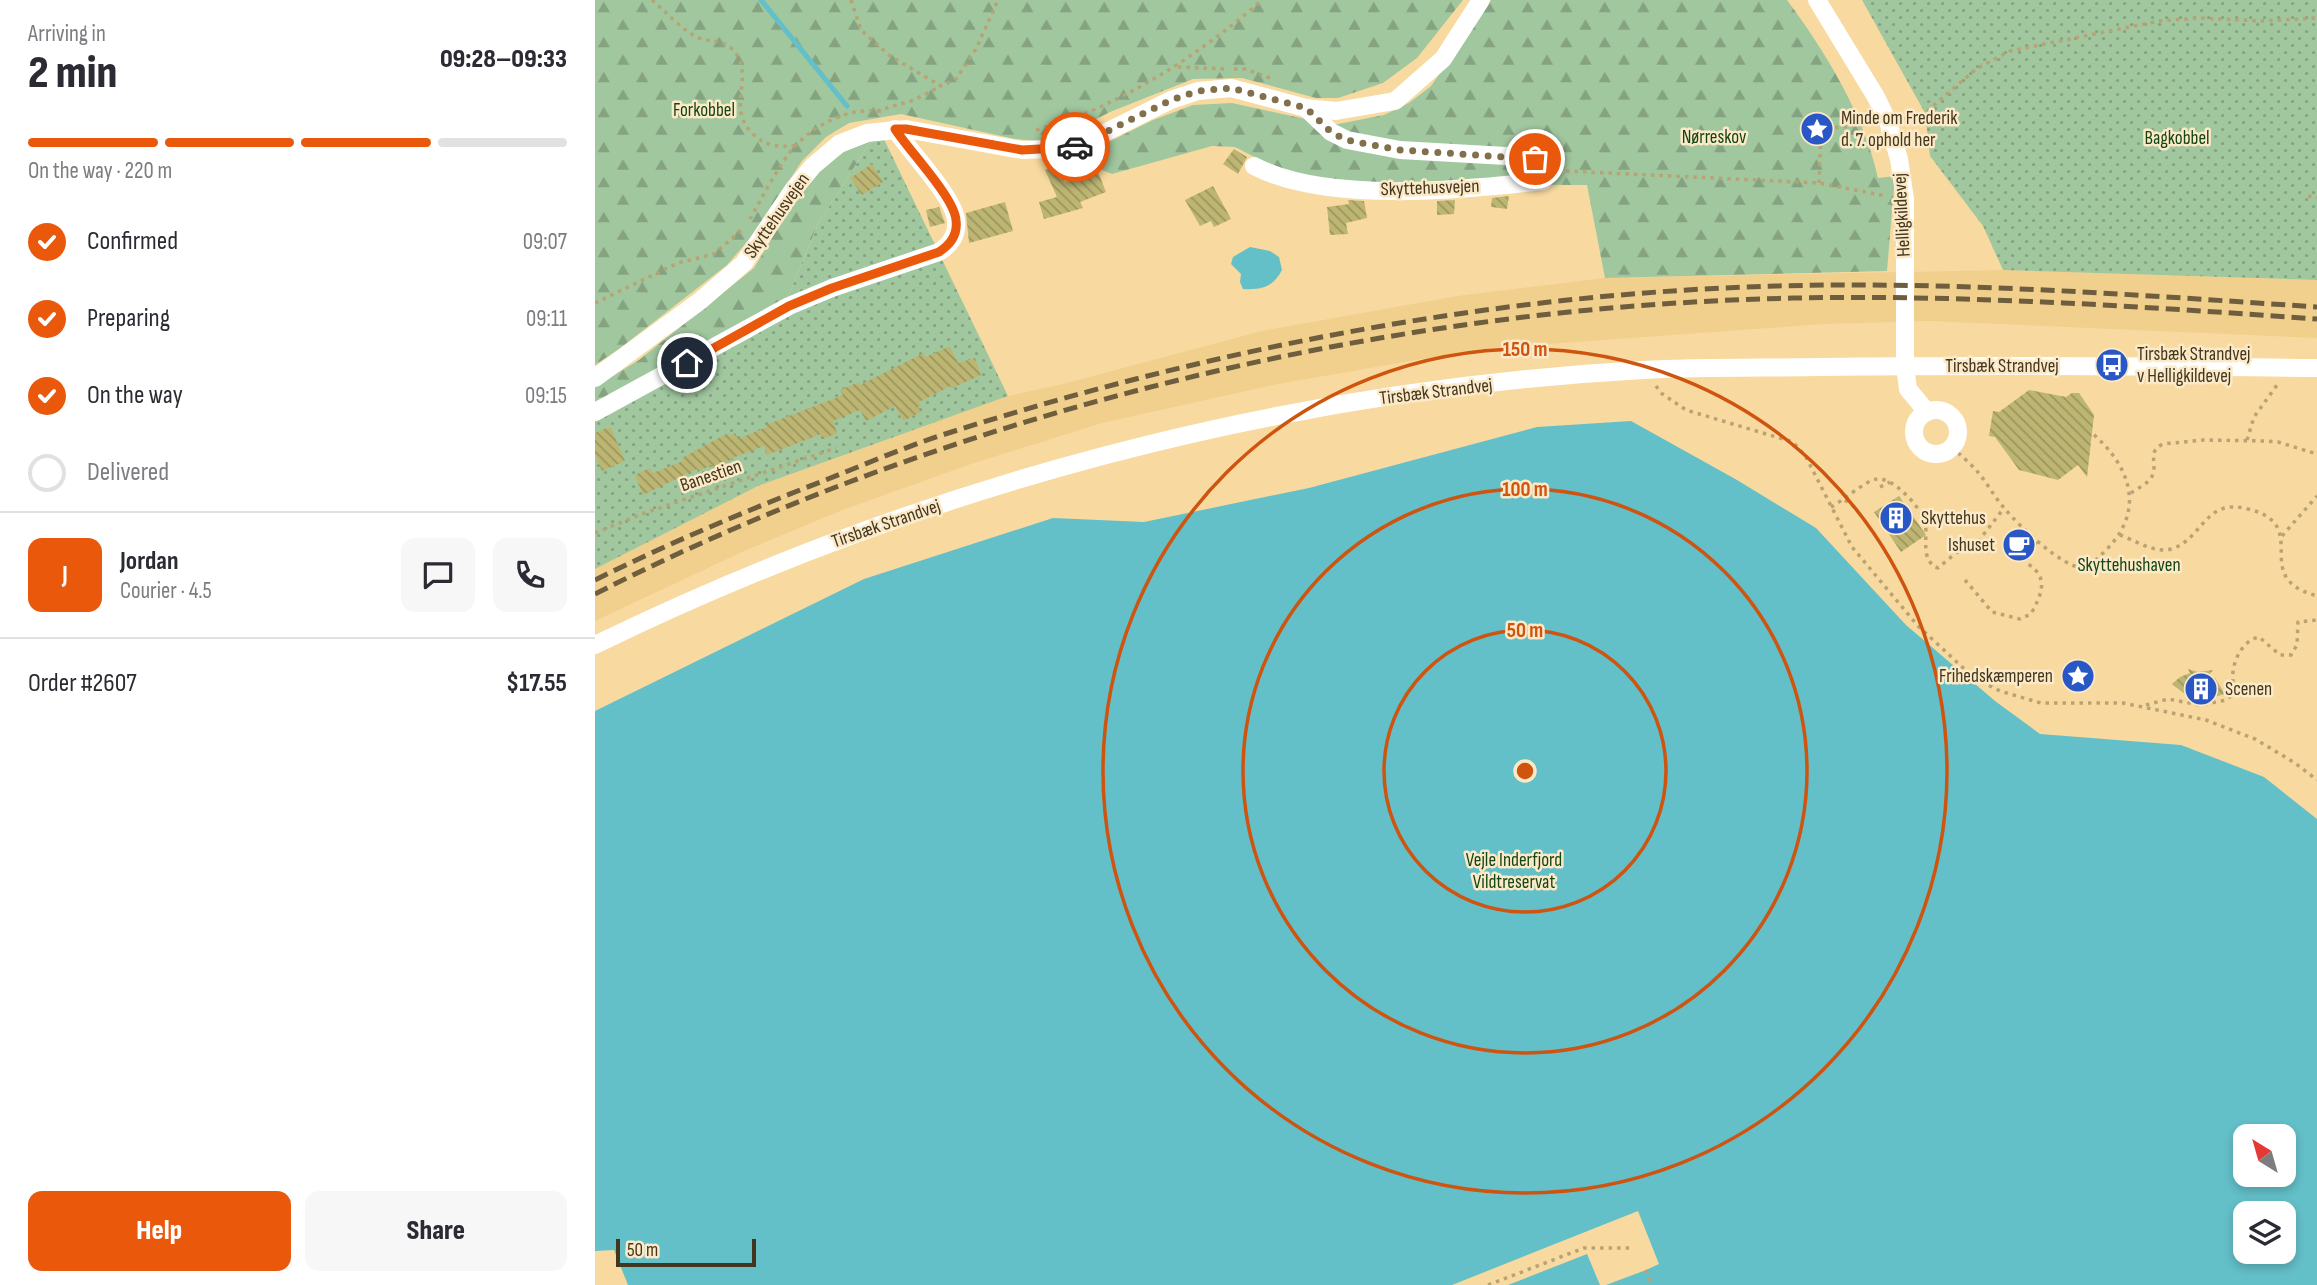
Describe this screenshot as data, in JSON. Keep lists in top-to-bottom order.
{
  "streets": {
    "street": ["Skyttehusvejen", "Helligkildevej", "Tirsbæk Strandvej"],
    "path": ["Banestien"]
  },
  "crossings": [
    ["Helligkildevej", "Tirsbæk Strandvej"]
  ],
  "parks": [
    "Forkobbel",
    "Nørreskov",
    "Bagkobbel",
    "Skyttehushaven",
    "Vejle Inderfjord Vildtreservat"
  ],
  "places": {
    "place": ["Minde om Frederik d. 7. ophold her", "Frihedskæmperen"],
    "bus stop": ["Tirsbæk Strandvej v Helligkildevej"],
    "building": ["Skyttehus", "Scenen"],
    "cafe": ["Ishuset"]
  },
  "scale_bar": "50 m",
  "north": "top left",
  "page": {
    "heading": ["2 min", "Arriving in", "09:28–09:33"],
    "panel": [
      "Jordan",
      "Courier · 4.5",
      "Order #2607",
      "$17.55"
    ],
    "bar": "On the way · 220 m",
    "list": [
      ["Confirmed", "09:07"],
      ["Preparing", "09:11"],
      ["On the way", "09:15"],
      "Delivered"
    ],
    "round": "J",
    "buttons": ["Help", "Share"],
    "scale": "50 m"
  },
  "rings": ["150 m", "100 m", "50 m"]
}
